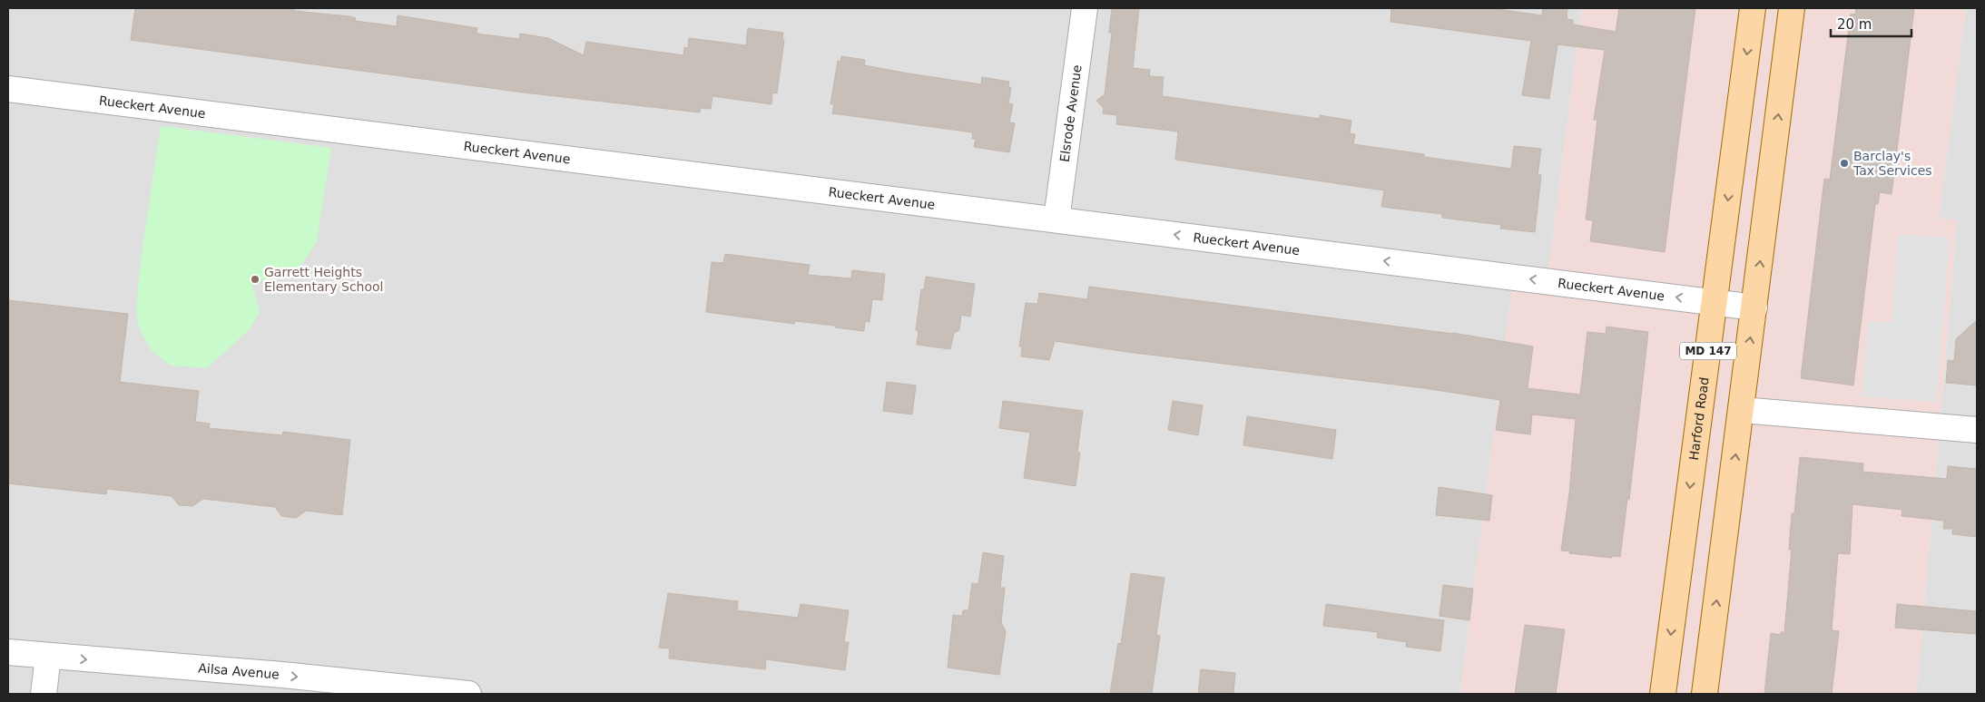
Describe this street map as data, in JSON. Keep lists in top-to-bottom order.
{
  "streets": {
    "main road": ["MD 147", "Harford Road"],
    "street": ["Rueckert Avenue", "Elsrode Avenue", "Ailsa Avenue"]
  },
  "crossings": [
    ["Rueckert Avenue", "Elsrode Avenue"],
    ["Rueckert Avenue", "MD 147"],
    ["Rueckert Avenue", "Harford Road"]
  ],
  "one_way": ["Rueckert Avenue", "Ailsa Avenue"],
  "places": ["Barclay's Tax Services", "Garrett Heights Elementary School"],
  "scale_bar": "20 m"
}
